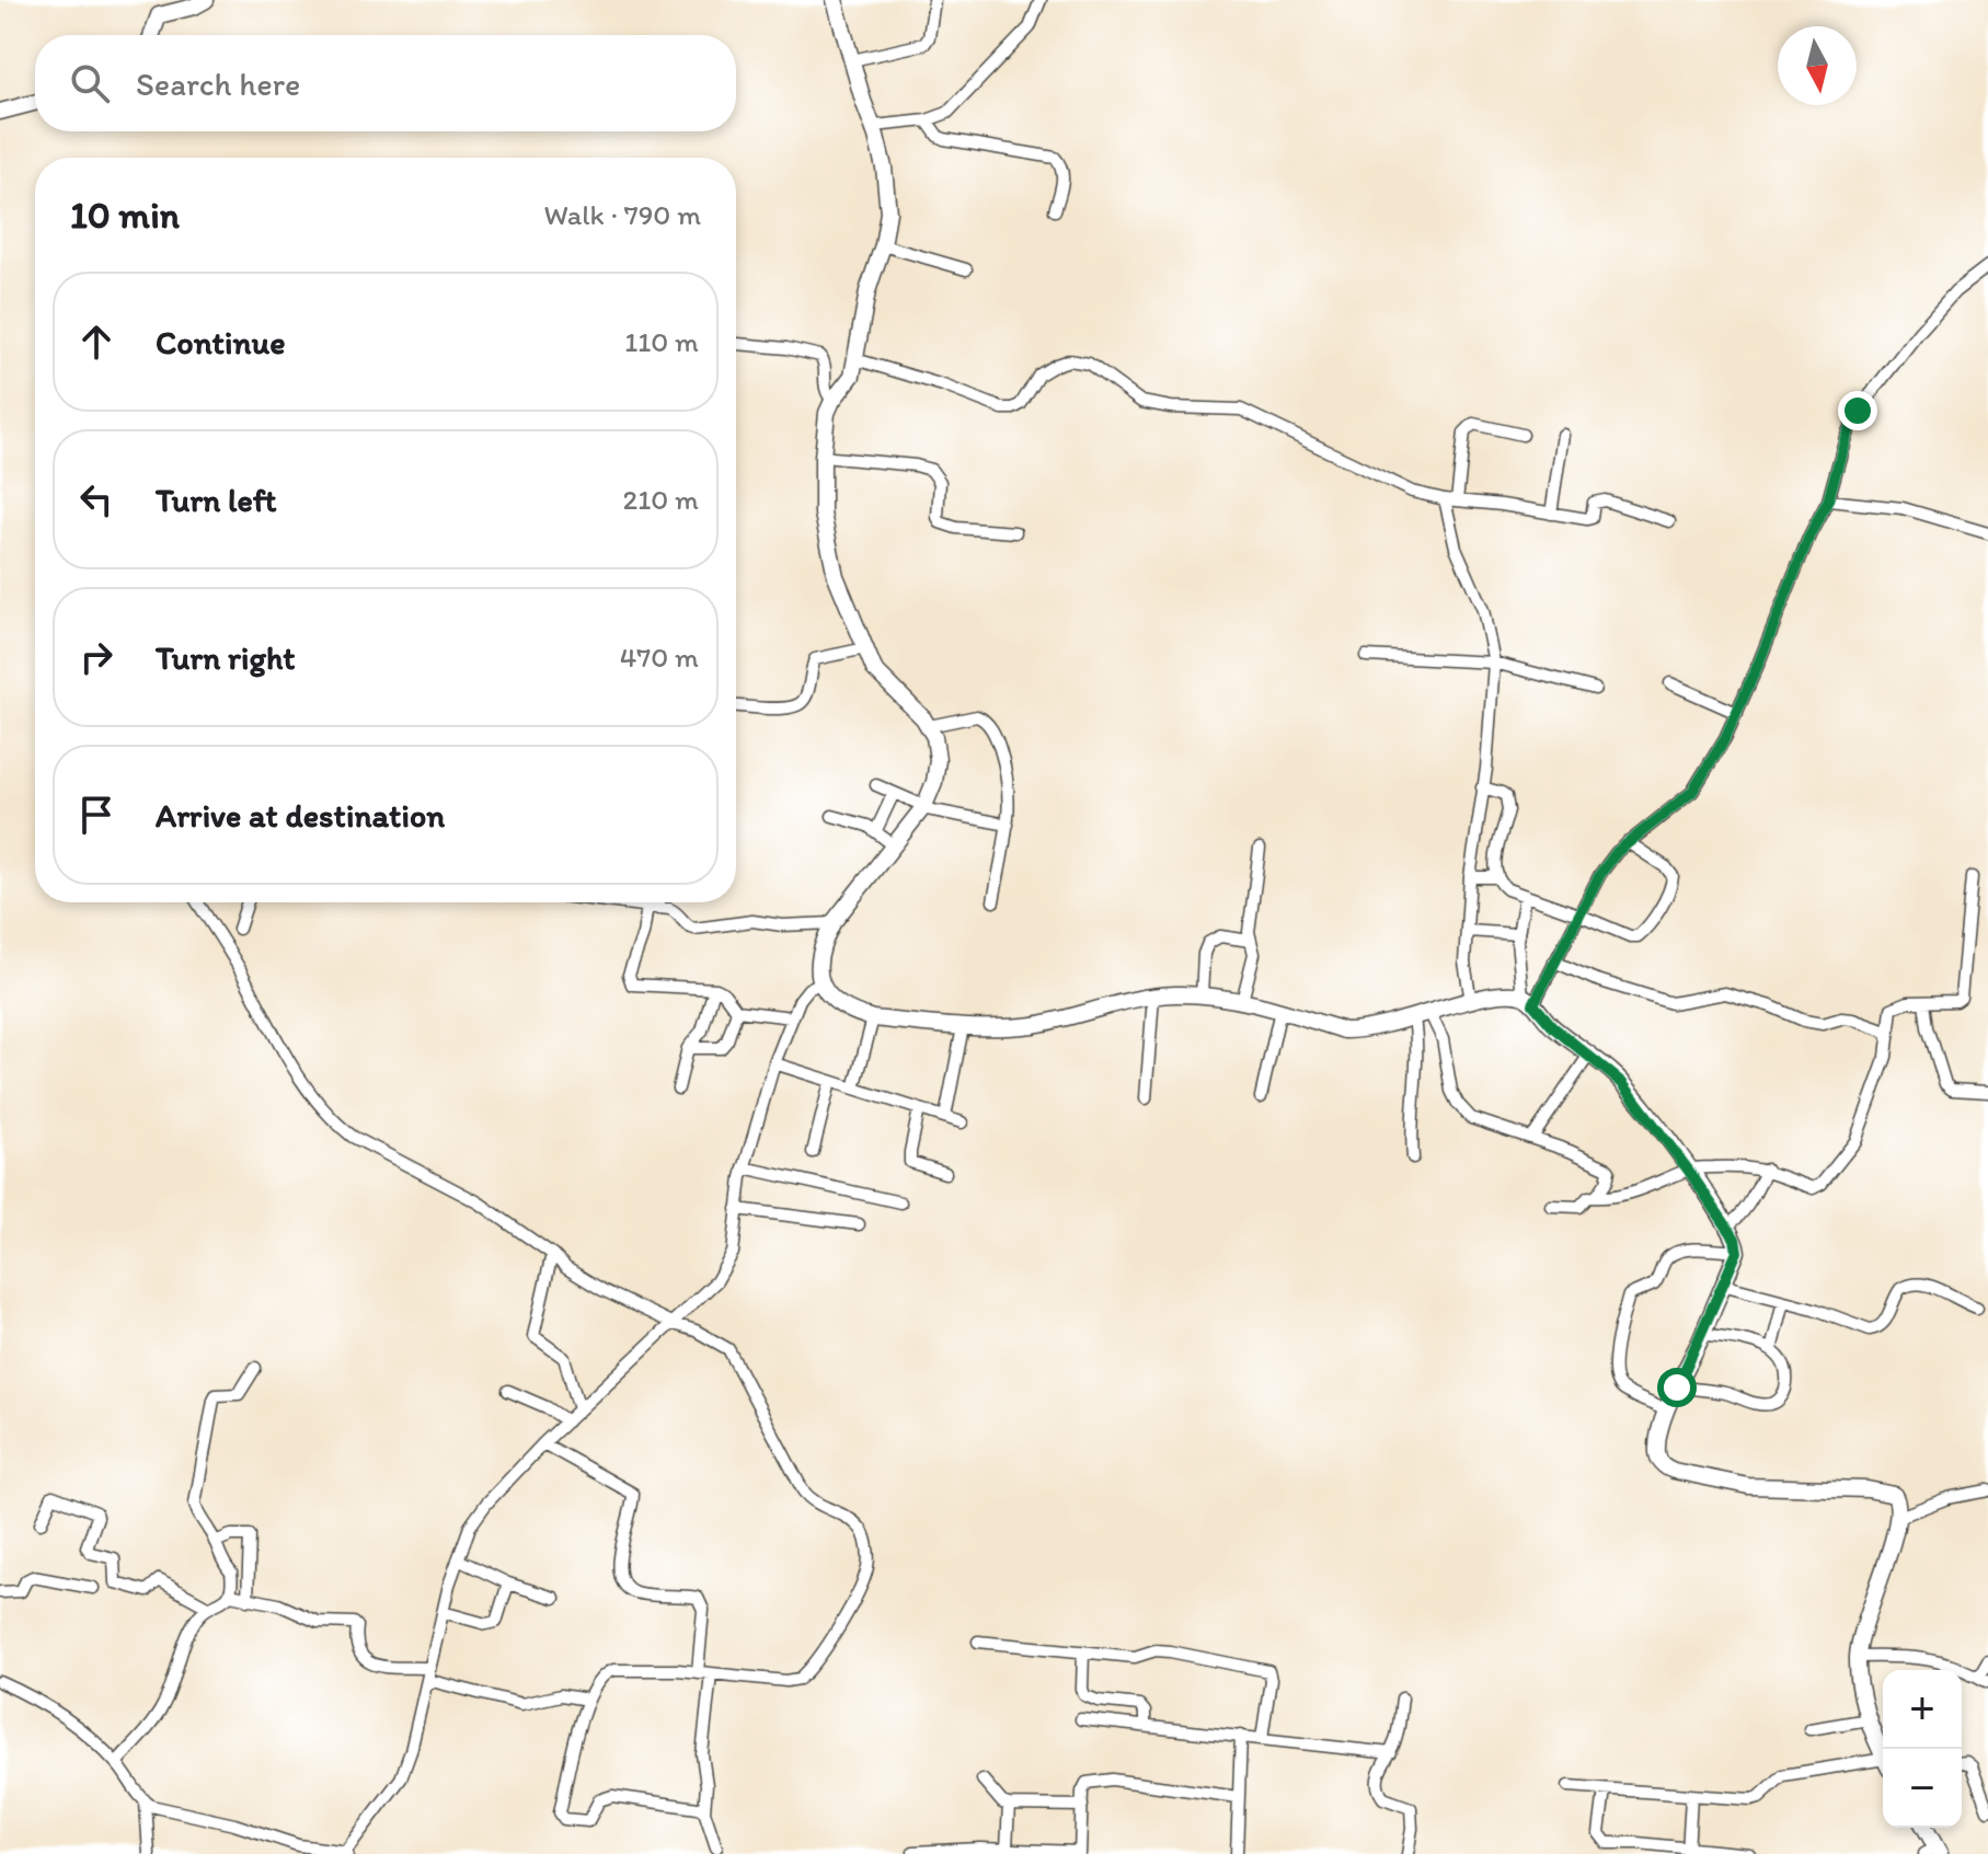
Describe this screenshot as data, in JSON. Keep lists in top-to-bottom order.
{
  "north": "bottom",
  "page": {
    "search": "Search here",
    "heading": ["10 min", "Walk · 790 m"],
    "list": [
      ["Continue", "110 m"],
      ["Turn left", "210 m"],
      ["Turn right", "470 m"],
      "Arrive at destination"
    ],
    "map_buttons": ["+", "−"]
  }
}
